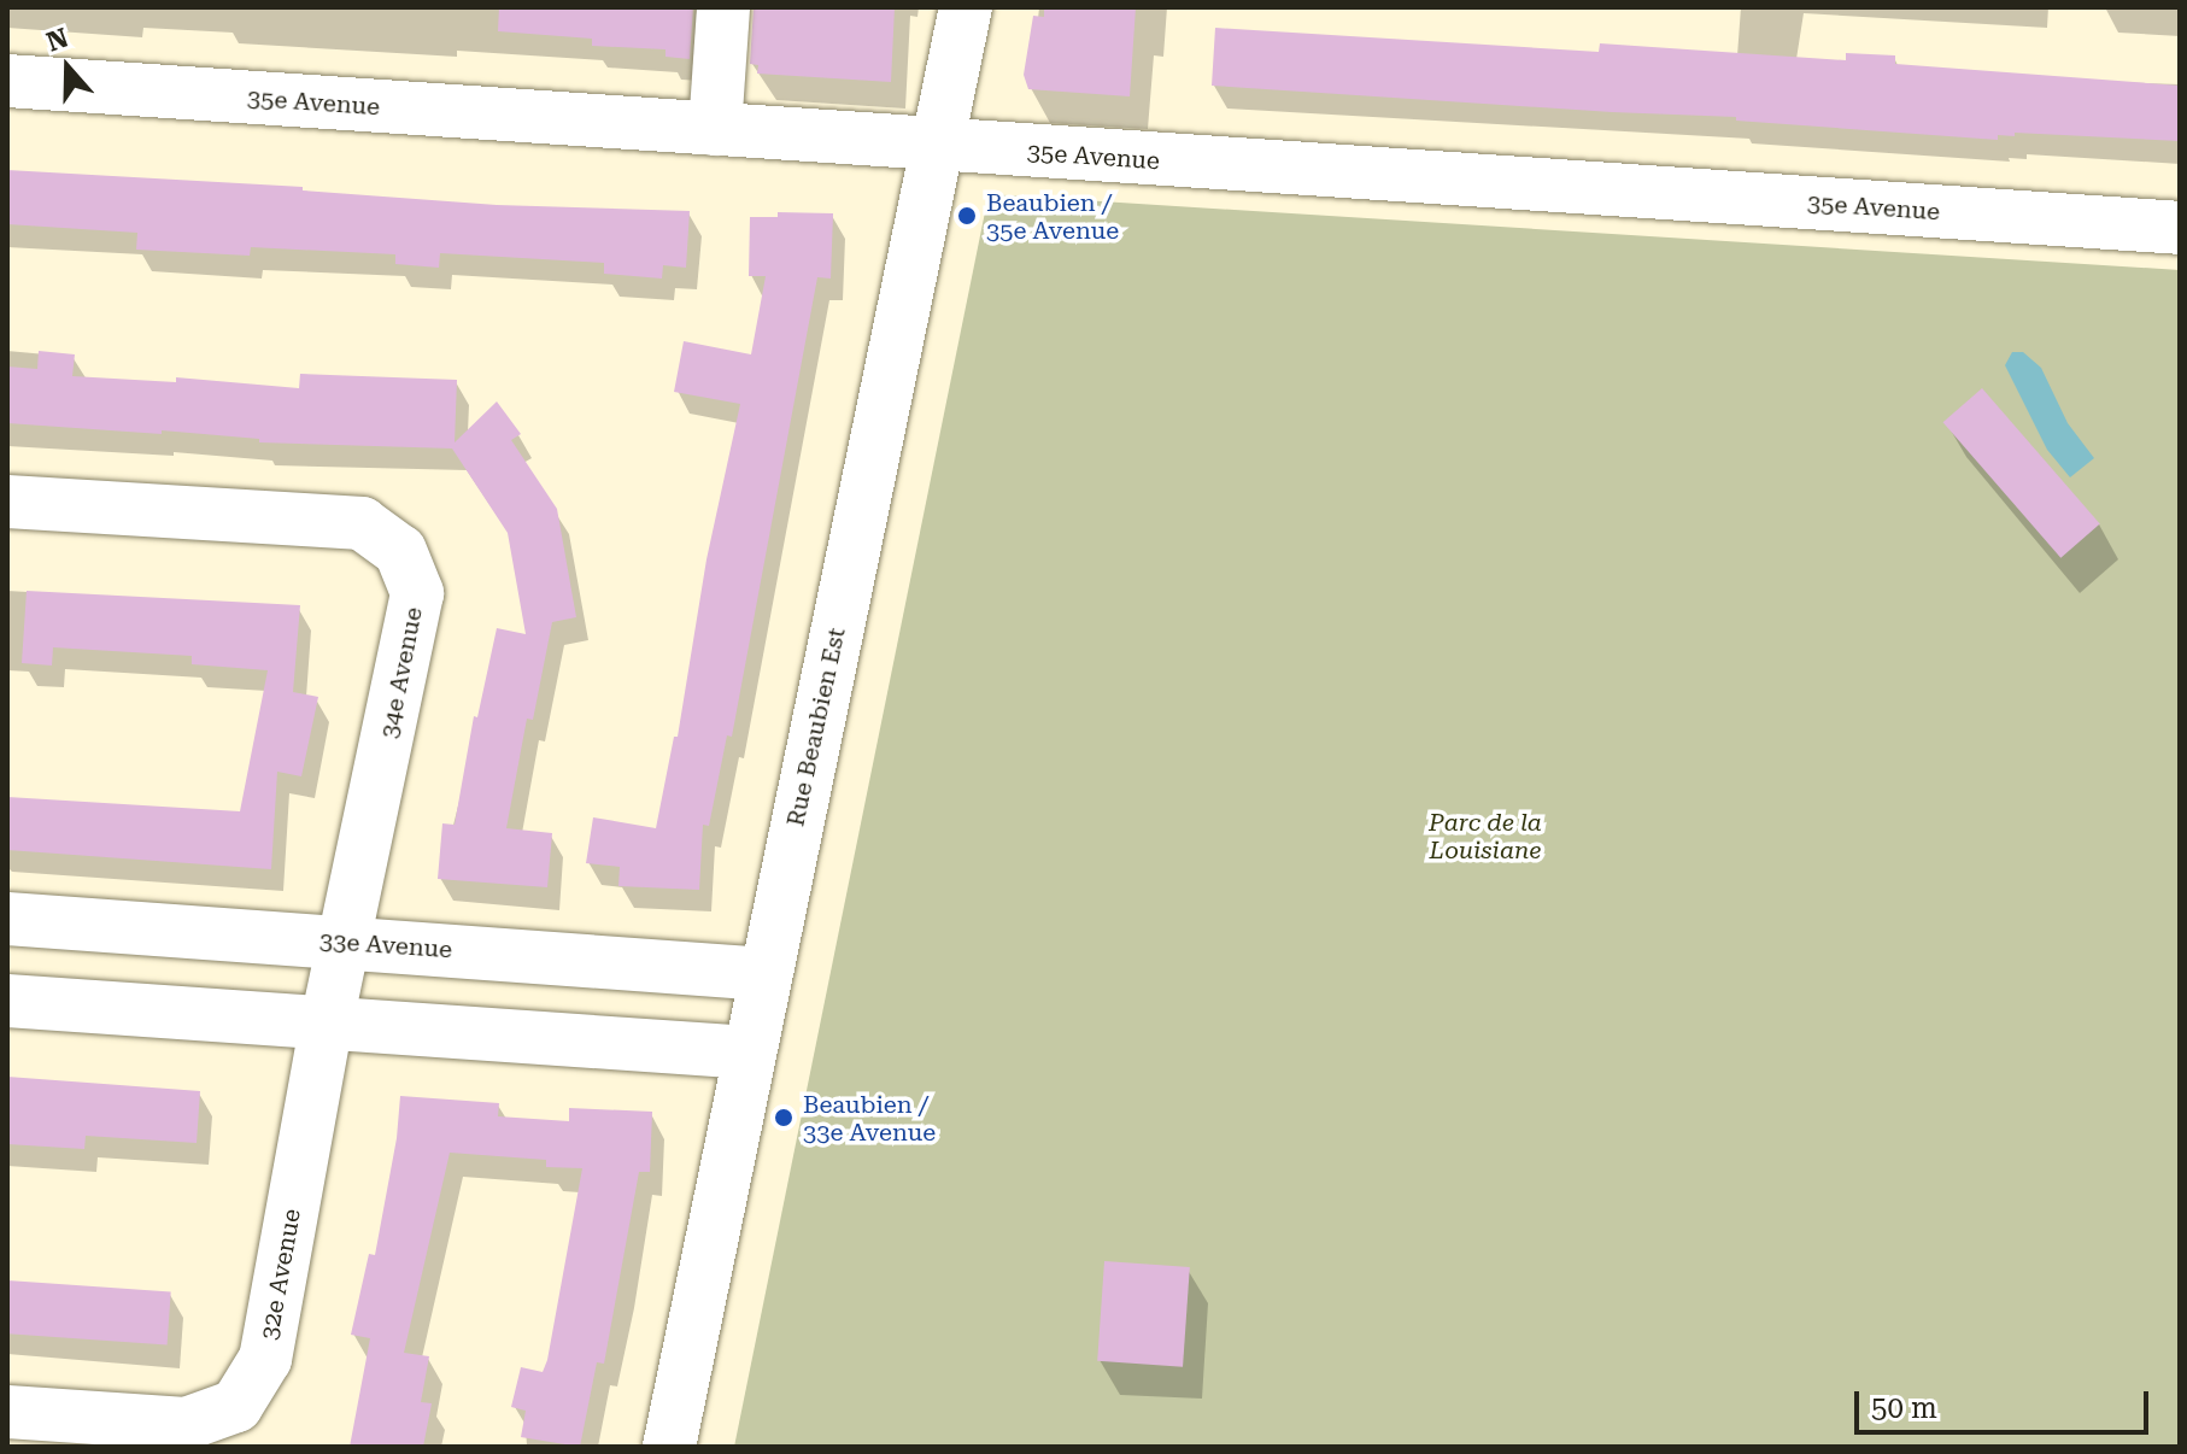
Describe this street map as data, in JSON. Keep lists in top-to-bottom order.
{
  "streets": {
    "street": [
      "35e Avenue",
      "34e Avenue",
      "Rue Beaubien Est",
      "33e Avenue",
      "32e Avenue"
    ]
  },
  "crossings": [
    ["35e Avenue", "Rue Beaubien Est"],
    ["34e Avenue", "33e Avenue"],
    ["34e Avenue", "32e Avenue"],
    ["Rue Beaubien Est", "33e Avenue"]
  ],
  "parks": ["Parc de la Louisiane"],
  "places": ["Beaubien / 35e Avenue", "Beaubien / 33e Avenue"],
  "scale_bar": "50 m",
  "north": "top"
}
